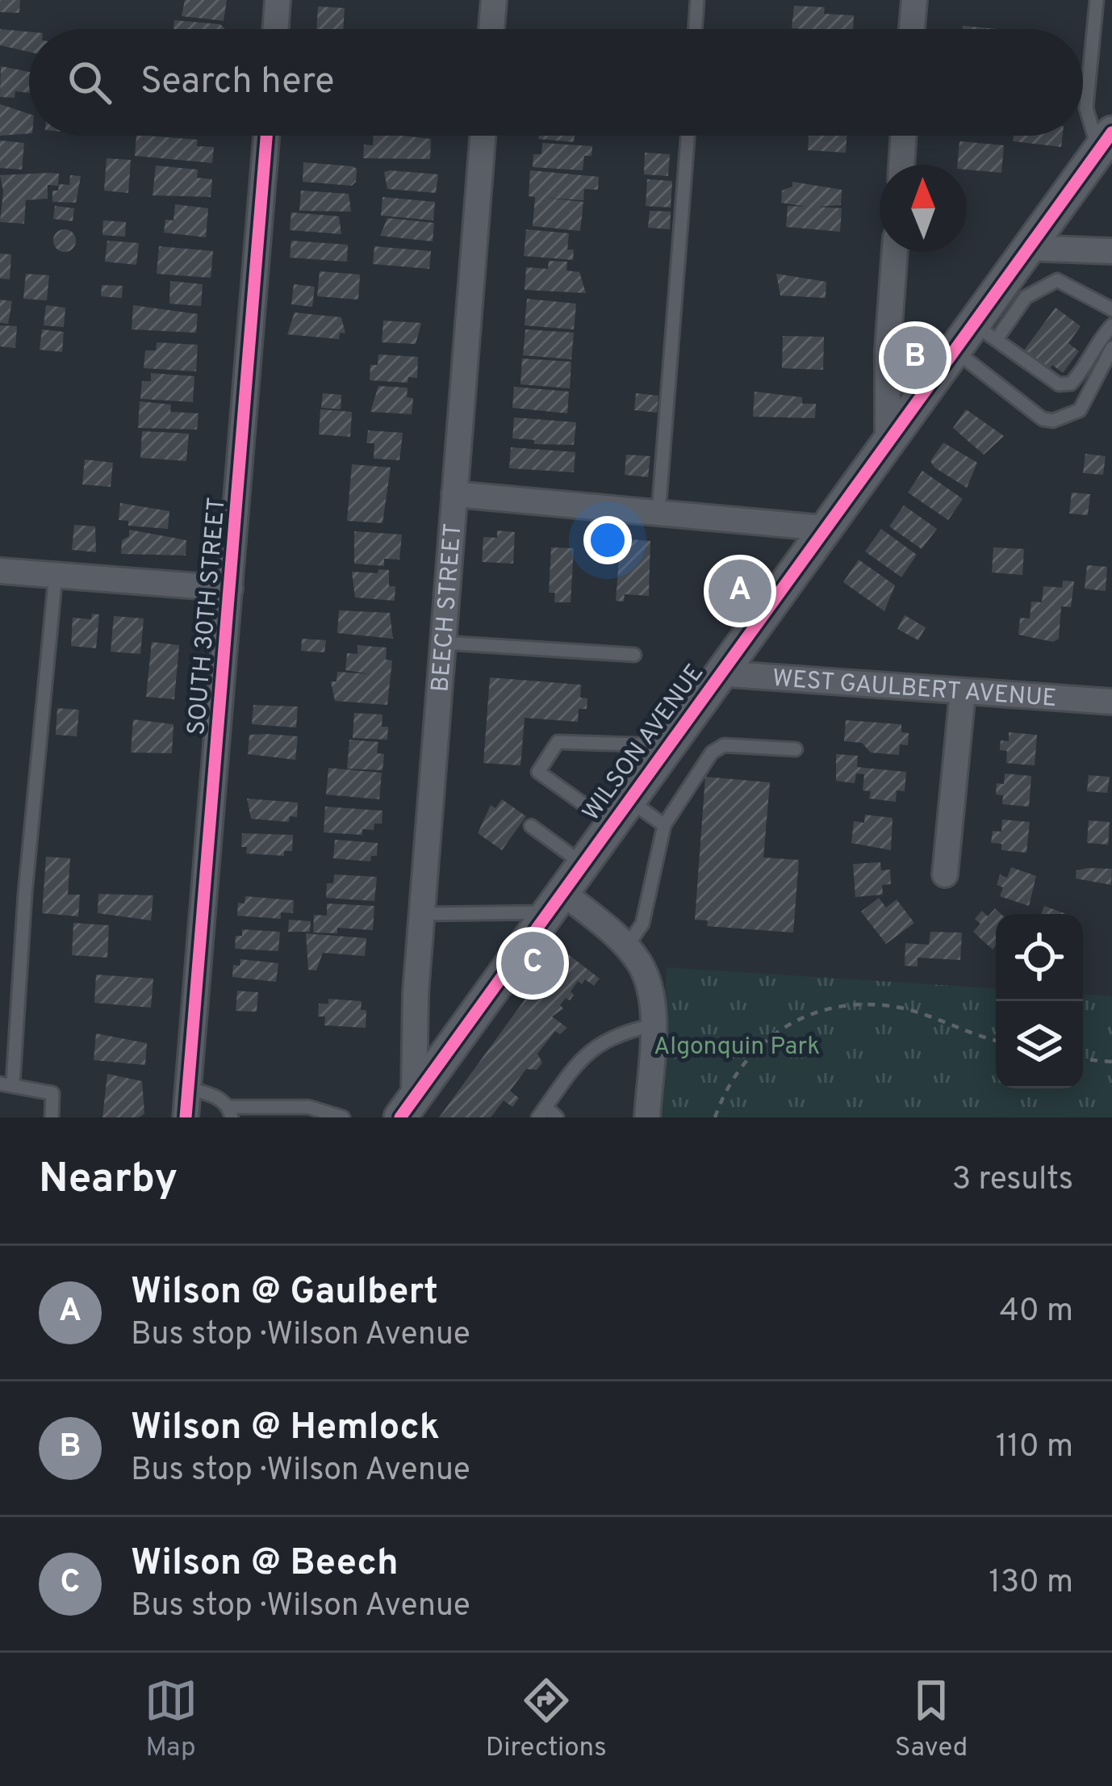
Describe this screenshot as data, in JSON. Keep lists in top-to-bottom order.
{
  "streets": {
    "street": [
      "BEECH STREET",
      "SOUTH 30TH STREET",
      "WEST GAULBERT AVENUE",
      "WILSON AVENUE"
    ]
  },
  "crossings": [
    ["BEECH STREET", "WILSON AVENUE"],
    ["WEST GAULBERT AVENUE", "WILSON AVENUE"]
  ],
  "parks": ["Algonquin Park"],
  "north": "top",
  "page": {
    "search": "Search here",
    "pins": ["B", "A", "C"],
    "heading": ["Nearby", "3 results"],
    "list": [
      {
        "mark": "A",
        "name": "Wilson @ Gaulbert",
        "note": "Bus stop · Wilson Avenue",
        "value": "40 m"
      },
      {
        "mark": "B",
        "name": "Wilson @ Hemlock",
        "note": "Bus stop · Wilson Avenue",
        "value": "110 m"
      },
      {
        "mark": "C",
        "name": "Wilson @ Beech",
        "note": "Bus stop · Wilson Avenue",
        "value": "130 m"
      }
    ],
    "nav": ["Map", "Directions", "Saved"]
  }
}
